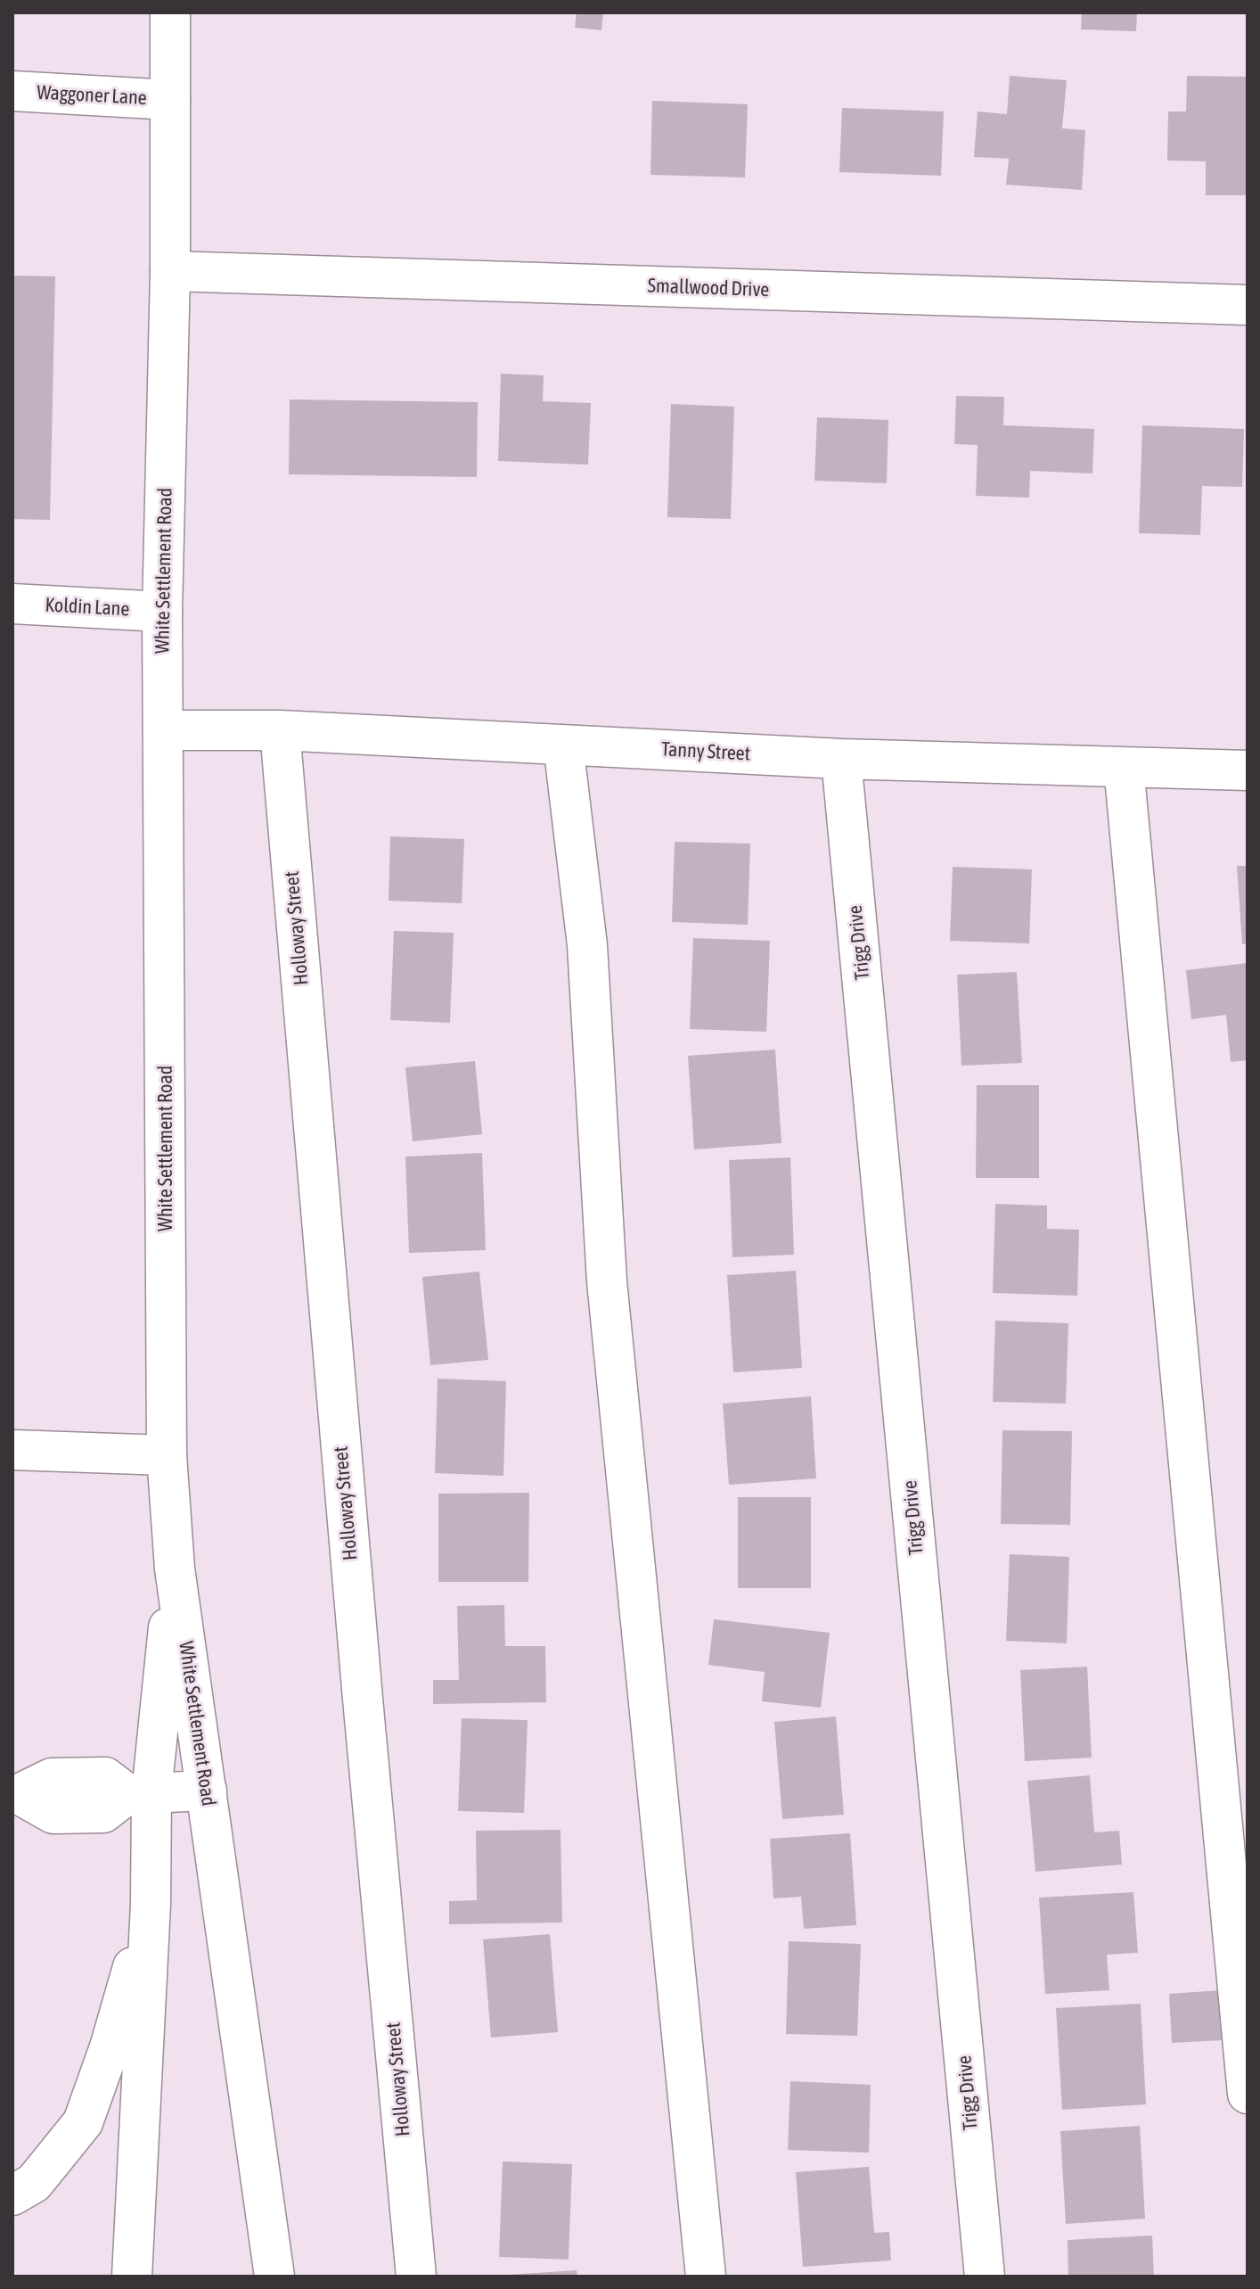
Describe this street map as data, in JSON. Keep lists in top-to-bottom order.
{
  "streets": {
    "street": [
      "Waggoner Lane",
      "Smallwood Drive",
      "White Settlement Road",
      "Koldin Lane",
      "Tanny Street",
      "Holloway Street",
      "Trigg Drive"
    ]
  },
  "crossings": [
    ["Waggoner Lane", "White Settlement Road"],
    ["Smallwood Drive", "White Settlement Road"],
    ["White Settlement Road", "Koldin Lane"],
    ["White Settlement Road", "Tanny Street"],
    ["Tanny Street", "Holloway Street"],
    ["Tanny Street", "Trigg Drive"]
  ]
}
